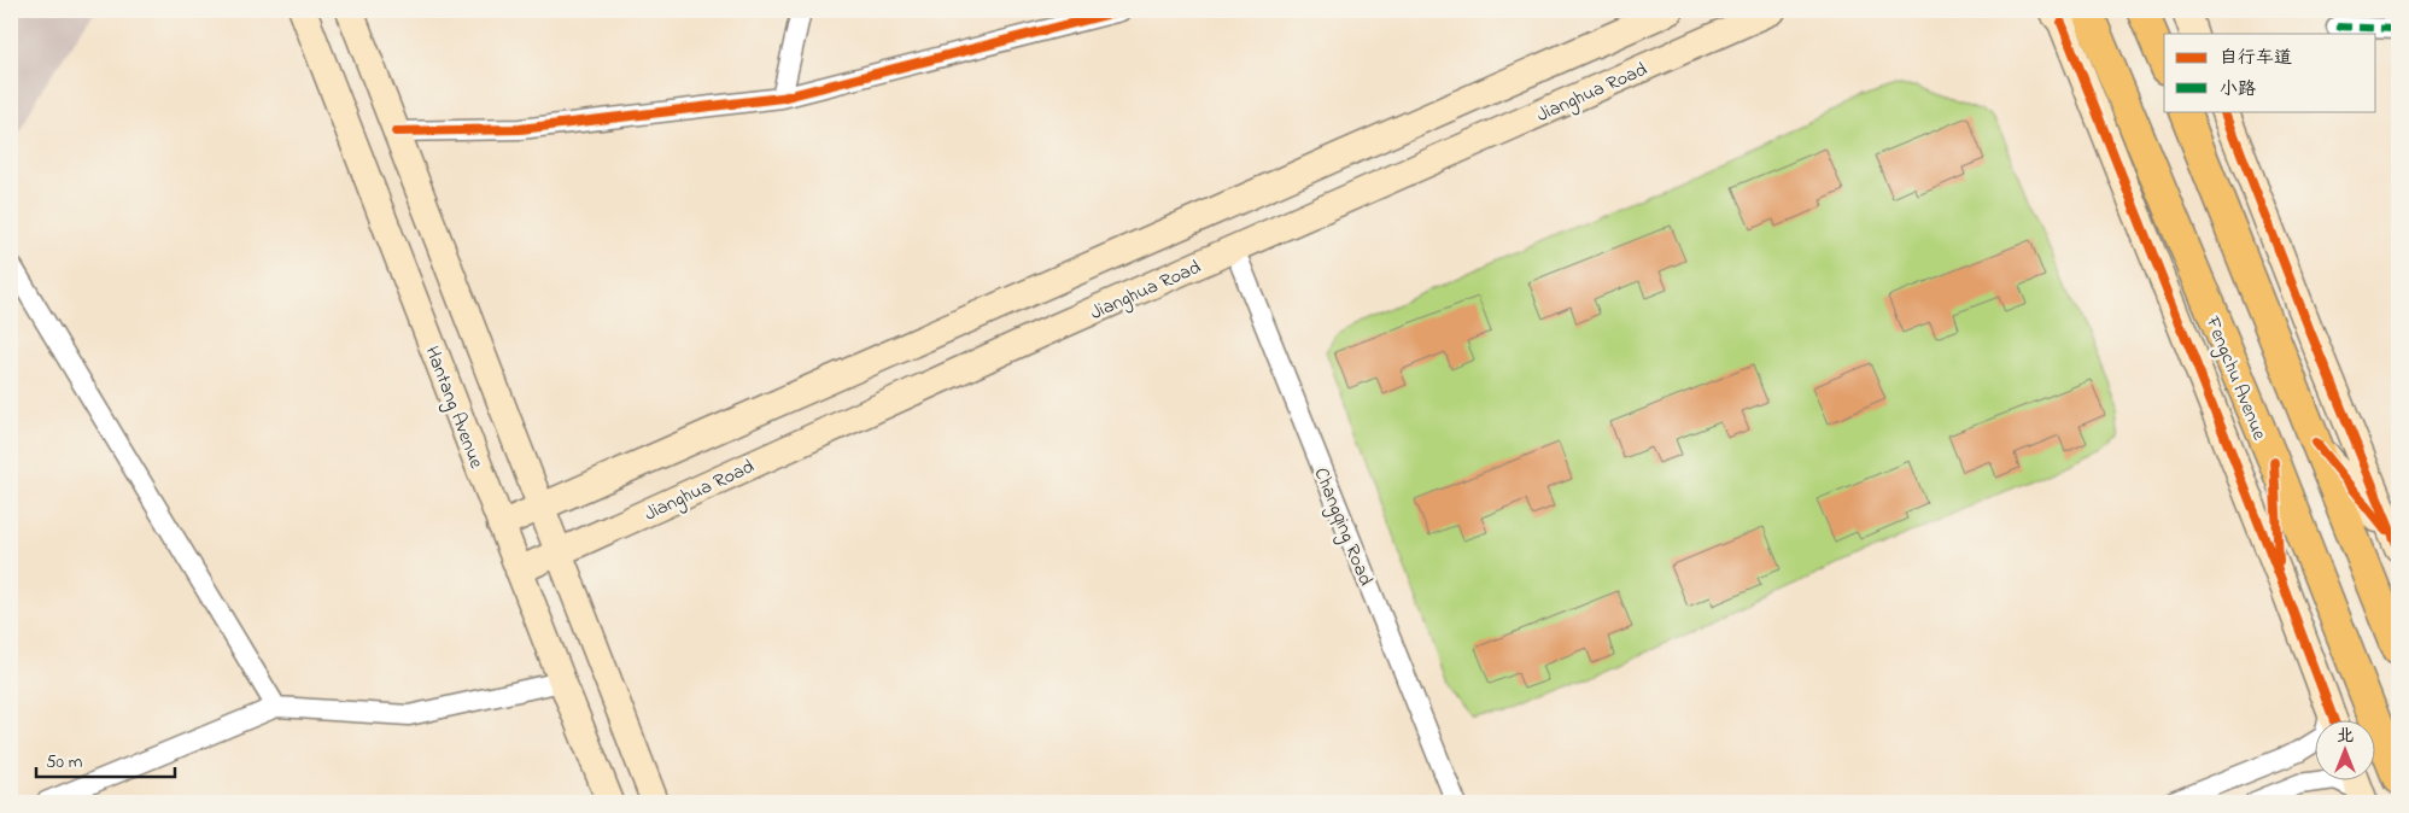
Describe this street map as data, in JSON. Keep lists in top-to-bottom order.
{
  "streets": {
    "main road": ["Jianghua Road", "Fengchu Avenue", "Hantang Avenue"],
    "street": ["Changqing Road"]
  },
  "crossings": [
    ["Jianghua Road", "Hantang Avenue"],
    ["Jianghua Road", "Changqing Road"]
  ],
  "legend": ["自行车道", "小路"],
  "scale_bar": "50 m",
  "north": "top"
}
